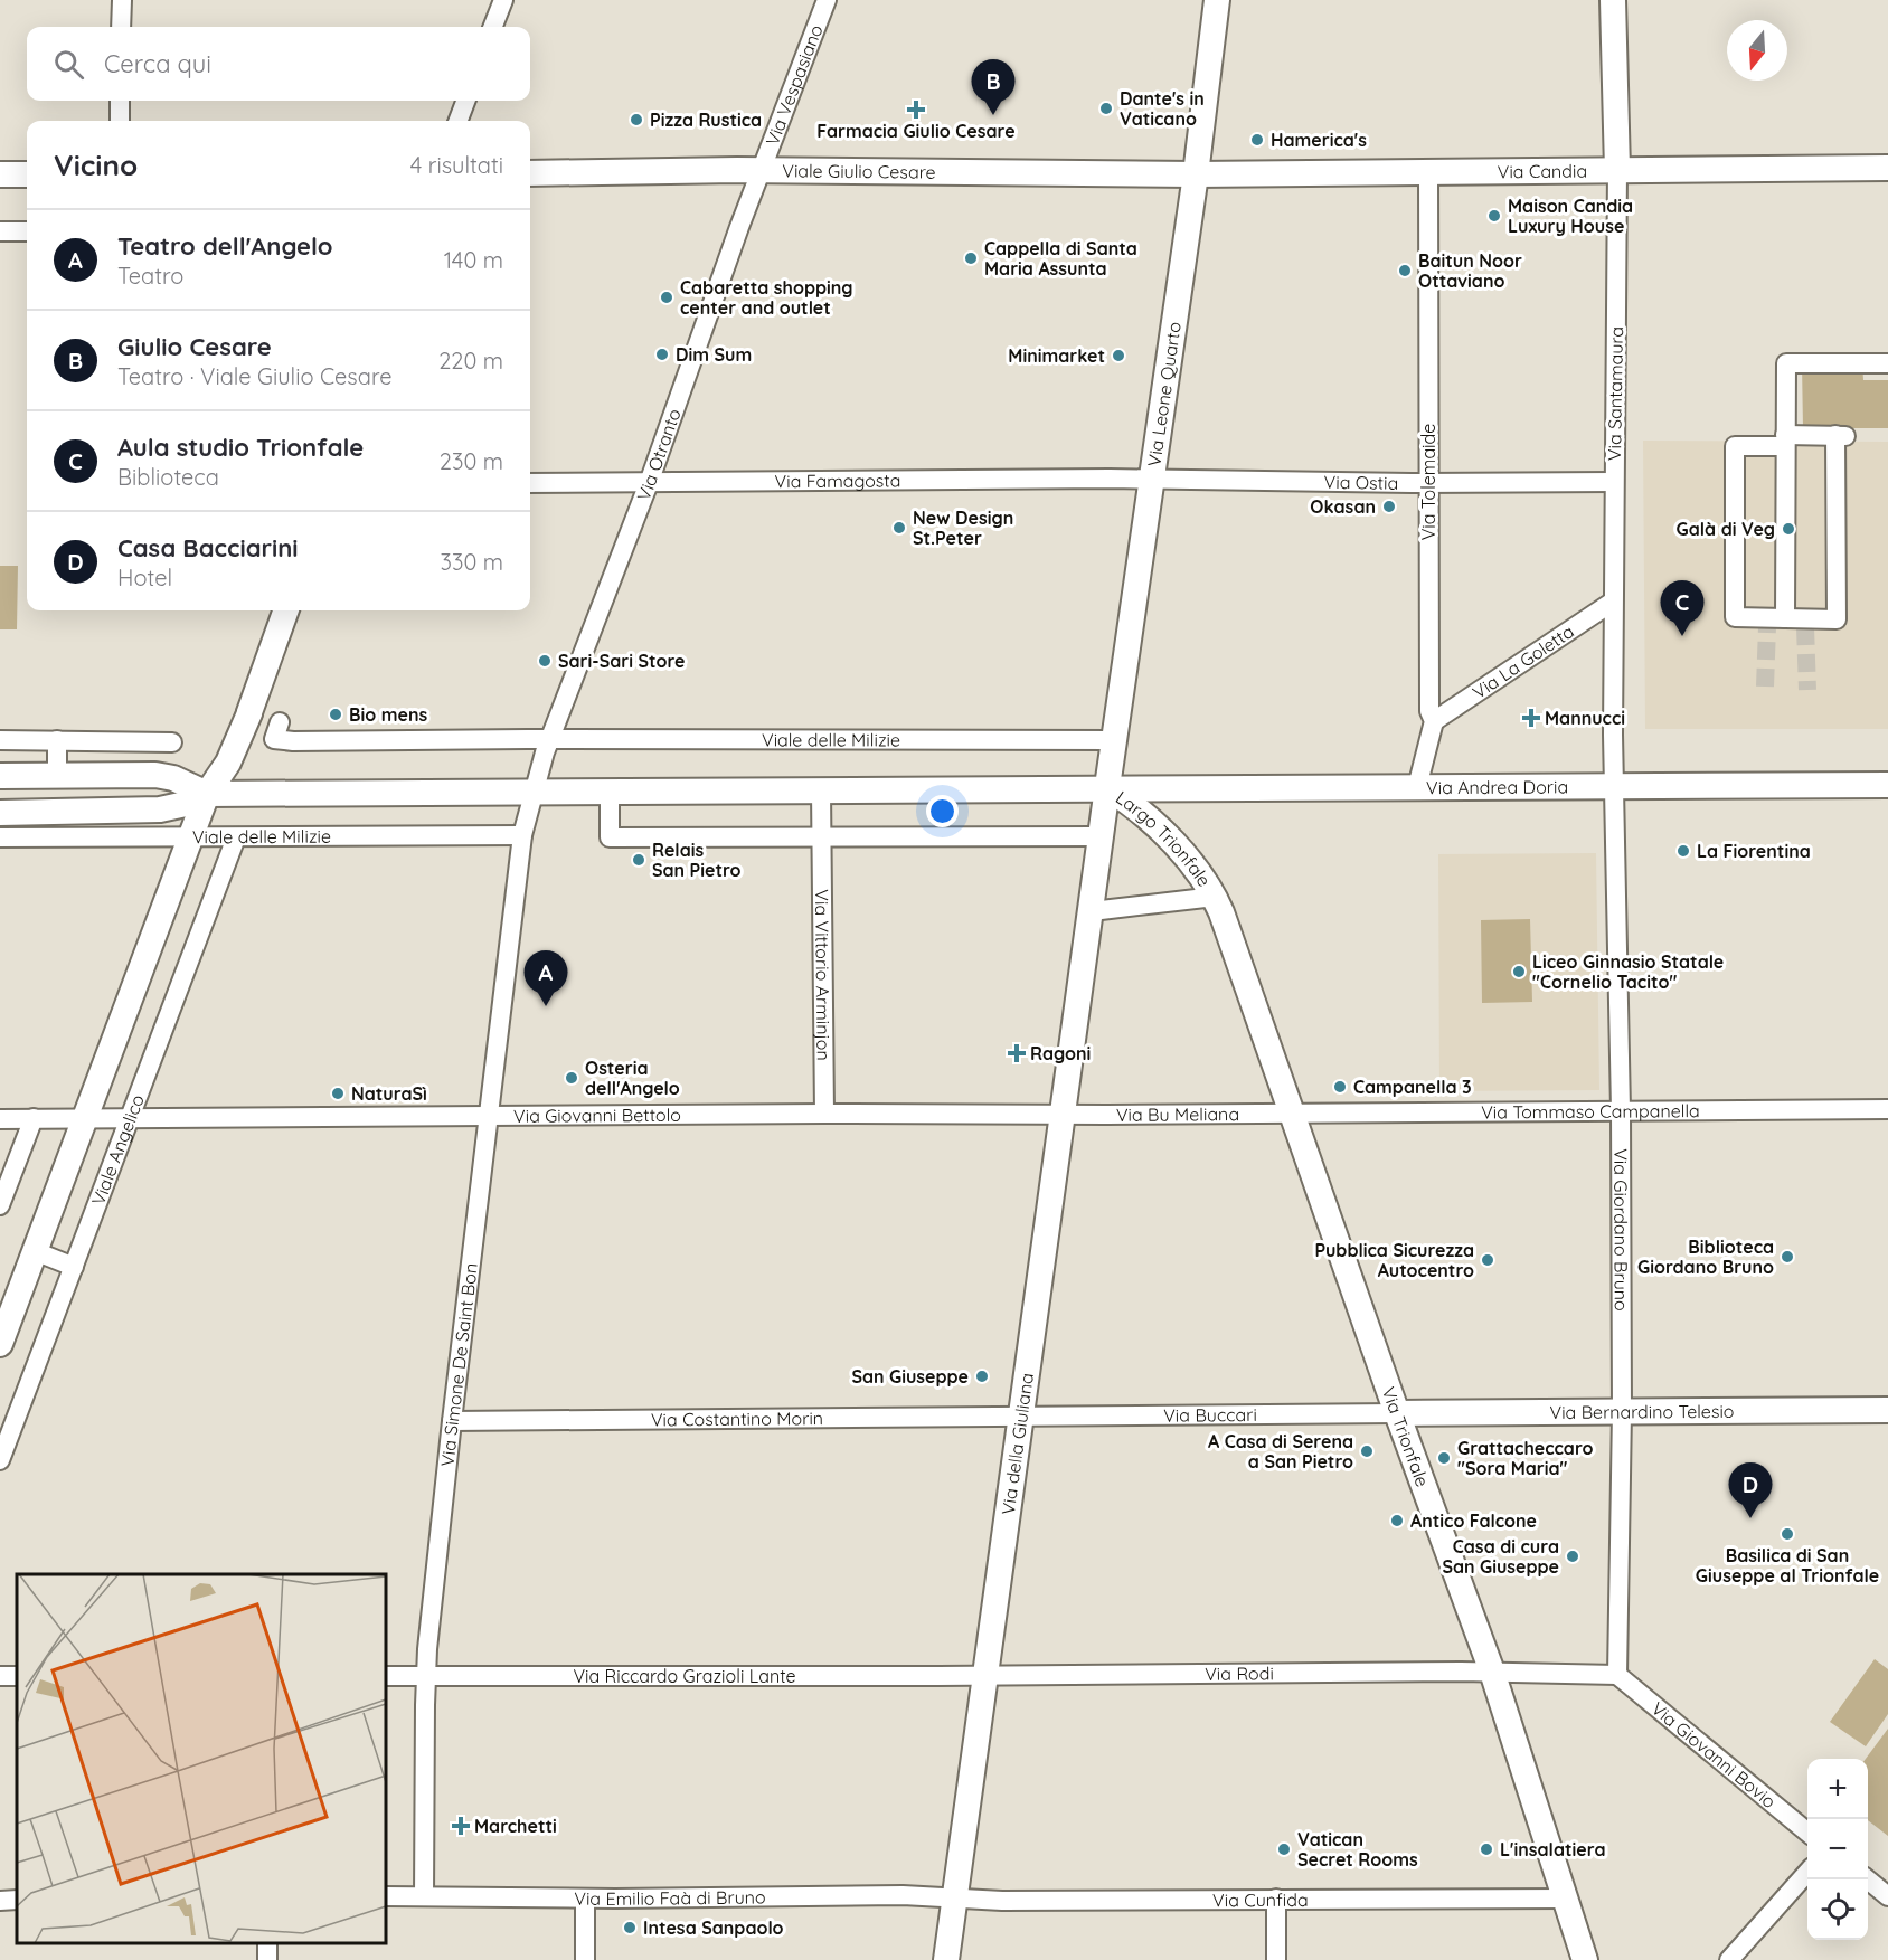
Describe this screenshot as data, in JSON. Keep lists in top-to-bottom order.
{
  "streets": {
    "street": [
      "Via Vespasiano",
      "Viale Giulio Cesare",
      "Via Candia",
      "Via Leone Quarto",
      "Via Santamaura",
      "Via Otranto",
      "Via Famagosta",
      "Via Ostia",
      "Via Tolemaide",
      "Via La Goletta",
      "Viale delle Milizie",
      "Via Andrea Doria",
      "Largo Trionfale",
      "Via Vittorio Arminjon",
      "Via Tommaso Campanella",
      "Via Bu Meliana",
      "Via Giovanni Bettolo",
      "Viale Angelico",
      "Via Giordano Bruno",
      "Via Simone De Saint Bon",
      "Via Bernardino Telesio",
      "Via Buccari",
      "Via Costantino Morin",
      "Via Trionfale",
      "Via della Giuliana",
      "Via Rodi",
      "Via Riccardo Grazioli Lante",
      "Via Giovanni Bovio",
      "Via Emilio Faà di Bruno",
      "Via Cunfida"
    ]
  },
  "crossings": [
    ["Via Vespasiano", "Viale Giulio Cesare"],
    ["Via Vespasiano", "Via Otranto"],
    ["Viale Giulio Cesare", "Via Candia"],
    ["Viale Giulio Cesare", "Via Leone Quarto"],
    ["Viale Giulio Cesare", "Via Otranto"],
    ["Via Candia", "Via Leone Quarto"],
    ["Via Candia", "Via Santamaura"],
    ["Via Candia", "Via Tolemaide"],
    ["Via Leone Quarto", "Via Famagosta"],
    ["Via Leone Quarto", "Via Ostia"],
    ["Via Leone Quarto", "Viale delle Milizie"],
    ["Via Leone Quarto", "Via Andrea Doria"],
    ["Via Leone Quarto", "Largo Trionfale"],
    ["Via Santamaura", "Via Ostia"],
    ["Via Santamaura", "Via La Goletta"],
    ["Via Santamaura", "Via Andrea Doria"],
    ["Via Santamaura", "Via Giordano Bruno"],
    ["Via Otranto", "Via Famagosta"],
    ["Via Otranto", "Viale delle Milizie"],
    ["Via Famagosta", "Via Ostia"],
    ["Via Ostia", "Via Tolemaide"],
    ["Via Tolemaide", "Via La Goletta"],
    ["Via Tolemaide", "Via Andrea Doria"],
    ["Viale delle Milizie", "Via Andrea Doria"],
    ["Viale delle Milizie", "Largo Trionfale"],
    ["Viale delle Milizie", "Via Vittorio Arminjon"],
    ["Viale delle Milizie", "Viale Angelico"],
    ["Viale delle Milizie", "Via Simone De Saint Bon"],
    ["Via Andrea Doria", "Largo Trionfale"],
    ["Via Andrea Doria", "Via Giordano Bruno"],
    ["Largo Trionfale", "Via Trionfale"],
    ["Largo Trionfale", "Via della Giuliana"],
    ["Via Vittorio Arminjon", "Via Giovanni Bettolo"],
    ["Via Tommaso Campanella", "Via Bu Meliana"],
    ["Via Tommaso Campanella", "Via Giordano Bruno"],
    ["Via Tommaso Campanella", "Via Trionfale"],
    ["Via Bu Meliana", "Via Giovanni Bettolo"],
    ["Via Bu Meliana", "Via Trionfale"],
    ["Via Bu Meliana", "Via della Giuliana"],
    ["Via Giovanni Bettolo", "Viale Angelico"],
    ["Via Giovanni Bettolo", "Via Simone De Saint Bon"],
    ["Via Giovanni Bettolo", "Via della Giuliana"],
    ["Via Giordano Bruno", "Via Bernardino Telesio"],
    ["Via Giordano Bruno", "Via Rodi"],
    ["Via Giordano Bruno", "Via Giovanni Bovio"],
    ["Via Simone De Saint Bon", "Via Costantino Morin"],
    ["Via Simone De Saint Bon", "Via Riccardo Grazioli Lante"],
    ["Via Simone De Saint Bon", "Via Emilio Faà di Bruno"],
    ["Via Bernardino Telesio", "Via Buccari"],
    ["Via Bernardino Telesio", "Via Trionfale"],
    ["Via Buccari", "Via Costantino Morin"],
    ["Via Buccari", "Via Trionfale"],
    ["Via Buccari", "Via della Giuliana"],
    ["Via Costantino Morin", "Via della Giuliana"],
    ["Via Trionfale", "Via Rodi"],
    ["Via Trionfale", "Via Cunfida"],
    ["Via della Giuliana", "Via Rodi"],
    ["Via della Giuliana", "Via Riccardo Grazioli Lante"],
    ["Via della Giuliana", "Via Emilio Faà di Bruno"],
    ["Via della Giuliana", "Via Cunfida"],
    ["Via Rodi", "Via Riccardo Grazioli Lante"],
    ["Via Rodi", "Via Giovanni Bovio"],
    ["Via Emilio Faà di Bruno", "Via Cunfida"]
  ],
  "places": {
    "other": [
      "Dante's in Vaticano",
      "Pizza Rustica",
      "Hamerica's",
      "Maison Candia Luxury House",
      "Cappella di Santa Maria Assunta",
      "Baitun Noor Ottaviano",
      "Cabaretta shopping center and outlet",
      "Dim Sum",
      "Minimarket",
      "Okasan",
      "New Design St.Peter",
      "Galà di Veg",
      "Sari-Sari Store",
      "Bio mens",
      "La Fiorentina",
      "Relais San Pietro",
      "Liceo Ginnasio Statale \"Cornelio Tacito\"",
      "Osteria dell'Angelo",
      "Campanella 3",
      "NaturaSì",
      "Biblioteca Giordano Bruno",
      "Pubblica Sicurezza Autocentro",
      "San Giuseppe",
      "A Casa di Serena a San Pietro",
      "Grattacheccaro \"Sora Maria\"",
      "Antico Falcone",
      "Basilica di San Giuseppe al Trionfale",
      "Casa di cura San Giuseppe",
      "Vatican Secret Rooms",
      "L'insalatiera",
      "Intesa Sanpaolo"
    ],
    "health": [
      "Farmacia Giulio Cesare",
      "Mannucci",
      "Ragoni",
      "Marchetti"
    ]
  },
  "north": "bottom",
  "page": {
    "search": "Cerca qui",
    "pins": [
      "B",
      "C",
      "A",
      "D"
    ],
    "heading": ["Vicino", "4 risultati"],
    "list": [
      {
        "mark": "A",
        "name": "Teatro dell'Angelo",
        "note": "Teatro",
        "value": "140 m"
      },
      {
        "mark": "B",
        "name": "Giulio Cesare",
        "note": "Teatro · Viale Giulio Cesare",
        "value": "220 m"
      },
      {
        "mark": "C",
        "name": "Aula studio Trionfale",
        "note": "Biblioteca",
        "value": "230 m"
      },
      {
        "mark": "D",
        "name": "Casa Bacciarini",
        "note": "Hotel",
        "value": "330 m"
      }
    ],
    "map_buttons": ["+", "−"]
  }
}
